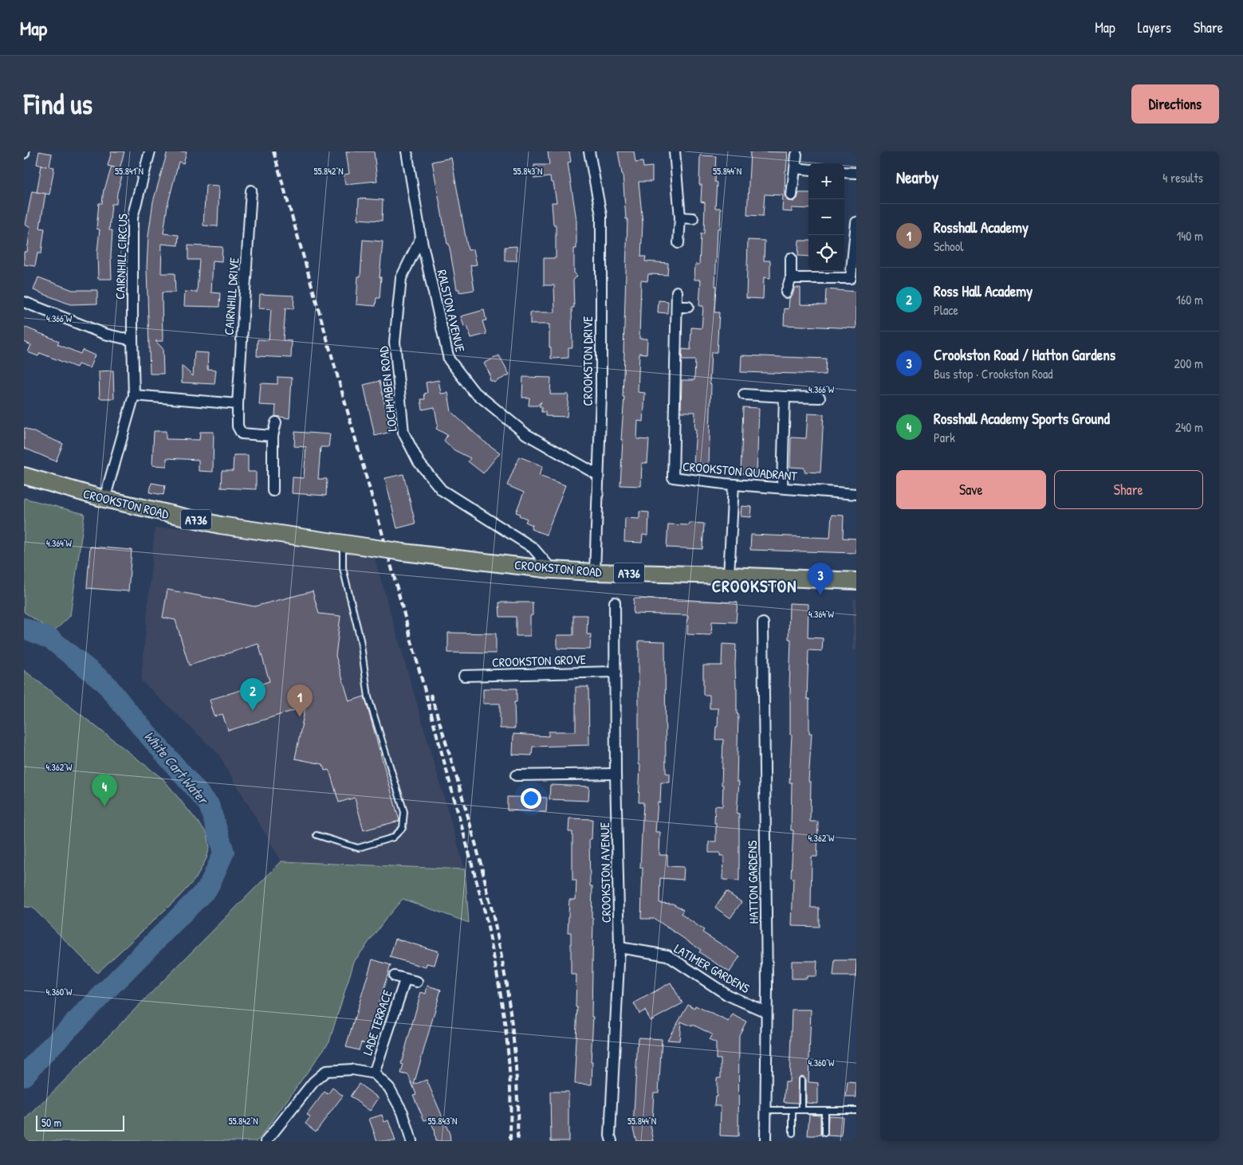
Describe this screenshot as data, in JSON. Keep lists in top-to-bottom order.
{
  "streets": {
    "main road": ["CROOKSTON ROAD", "A736"],
    "street": [
      "CAIRNHILL CIRCUS",
      "CAIRNHILL DRIVE",
      "RALSTON AVENUE",
      "CROOKSTON DRIVE",
      "LOCHMABEN ROAD",
      "CROOKSTON QUADRANT",
      "CROOKSTON GROVE",
      "CROOKSTON AVENUE",
      "HATTON GARDENS",
      "LATIMER GARDENS",
      "LADE TERRACE"
    ]
  },
  "crossings": [
    ["CAIRNHILL CIRCUS", "CROOKSTON ROAD"],
    ["RALSTON AVENUE", "CROOKSTON DRIVE"],
    ["RALSTON AVENUE", "LOCHMABEN ROAD"],
    ["CROOKSTON DRIVE", "CROOKSTON ROAD"],
    ["LOCHMABEN ROAD", "CROOKSTON ROAD"],
    ["CROOKSTON GROVE", "CROOKSTON AVENUE"],
    ["CROOKSTON AVENUE", "LATIMER GARDENS"],
    ["HATTON GARDENS", "LATIMER GARDENS"]
  ],
  "districts": ["CROOKSTON"],
  "water": ["White Cart Water"],
  "scale_bar": "50 m",
  "page": {
    "header": "Map",
    "nav": ["Map", "Layers", "Share"],
    "buttons": [
      "Directions",
      ["Save", "Share"]
    ],
    "title": "Find us",
    "heading": ["Nearby", "4 results"],
    "map_buttons": ["+", "−"],
    "list": [
      {
        "mark": "1",
        "name": "Rosshall Academy",
        "note": "School",
        "value": "140 m"
      },
      {
        "mark": "2",
        "name": "Ross Hall Academy",
        "note": "Place",
        "value": "160 m"
      },
      {
        "mark": "3",
        "name": "Crookston Road / Hatton Gardens",
        "note": "Bus stop · Crookston Road",
        "value": "200 m"
      },
      {
        "mark": "4",
        "name": "Rosshall Academy Sports Ground",
        "note": "Park",
        "value": "240 m"
      }
    ],
    "pins": [
      "3",
      "2",
      "1",
      "4"
    ],
    "scale": "50 m"
  },
  "coordinates": [
    "55.841°N",
    "55.842°N",
    "55.843°N",
    "55.844°N",
    "4.366°W",
    "4.364°W",
    "4.362°W",
    "4.360°W"
  ]
}
